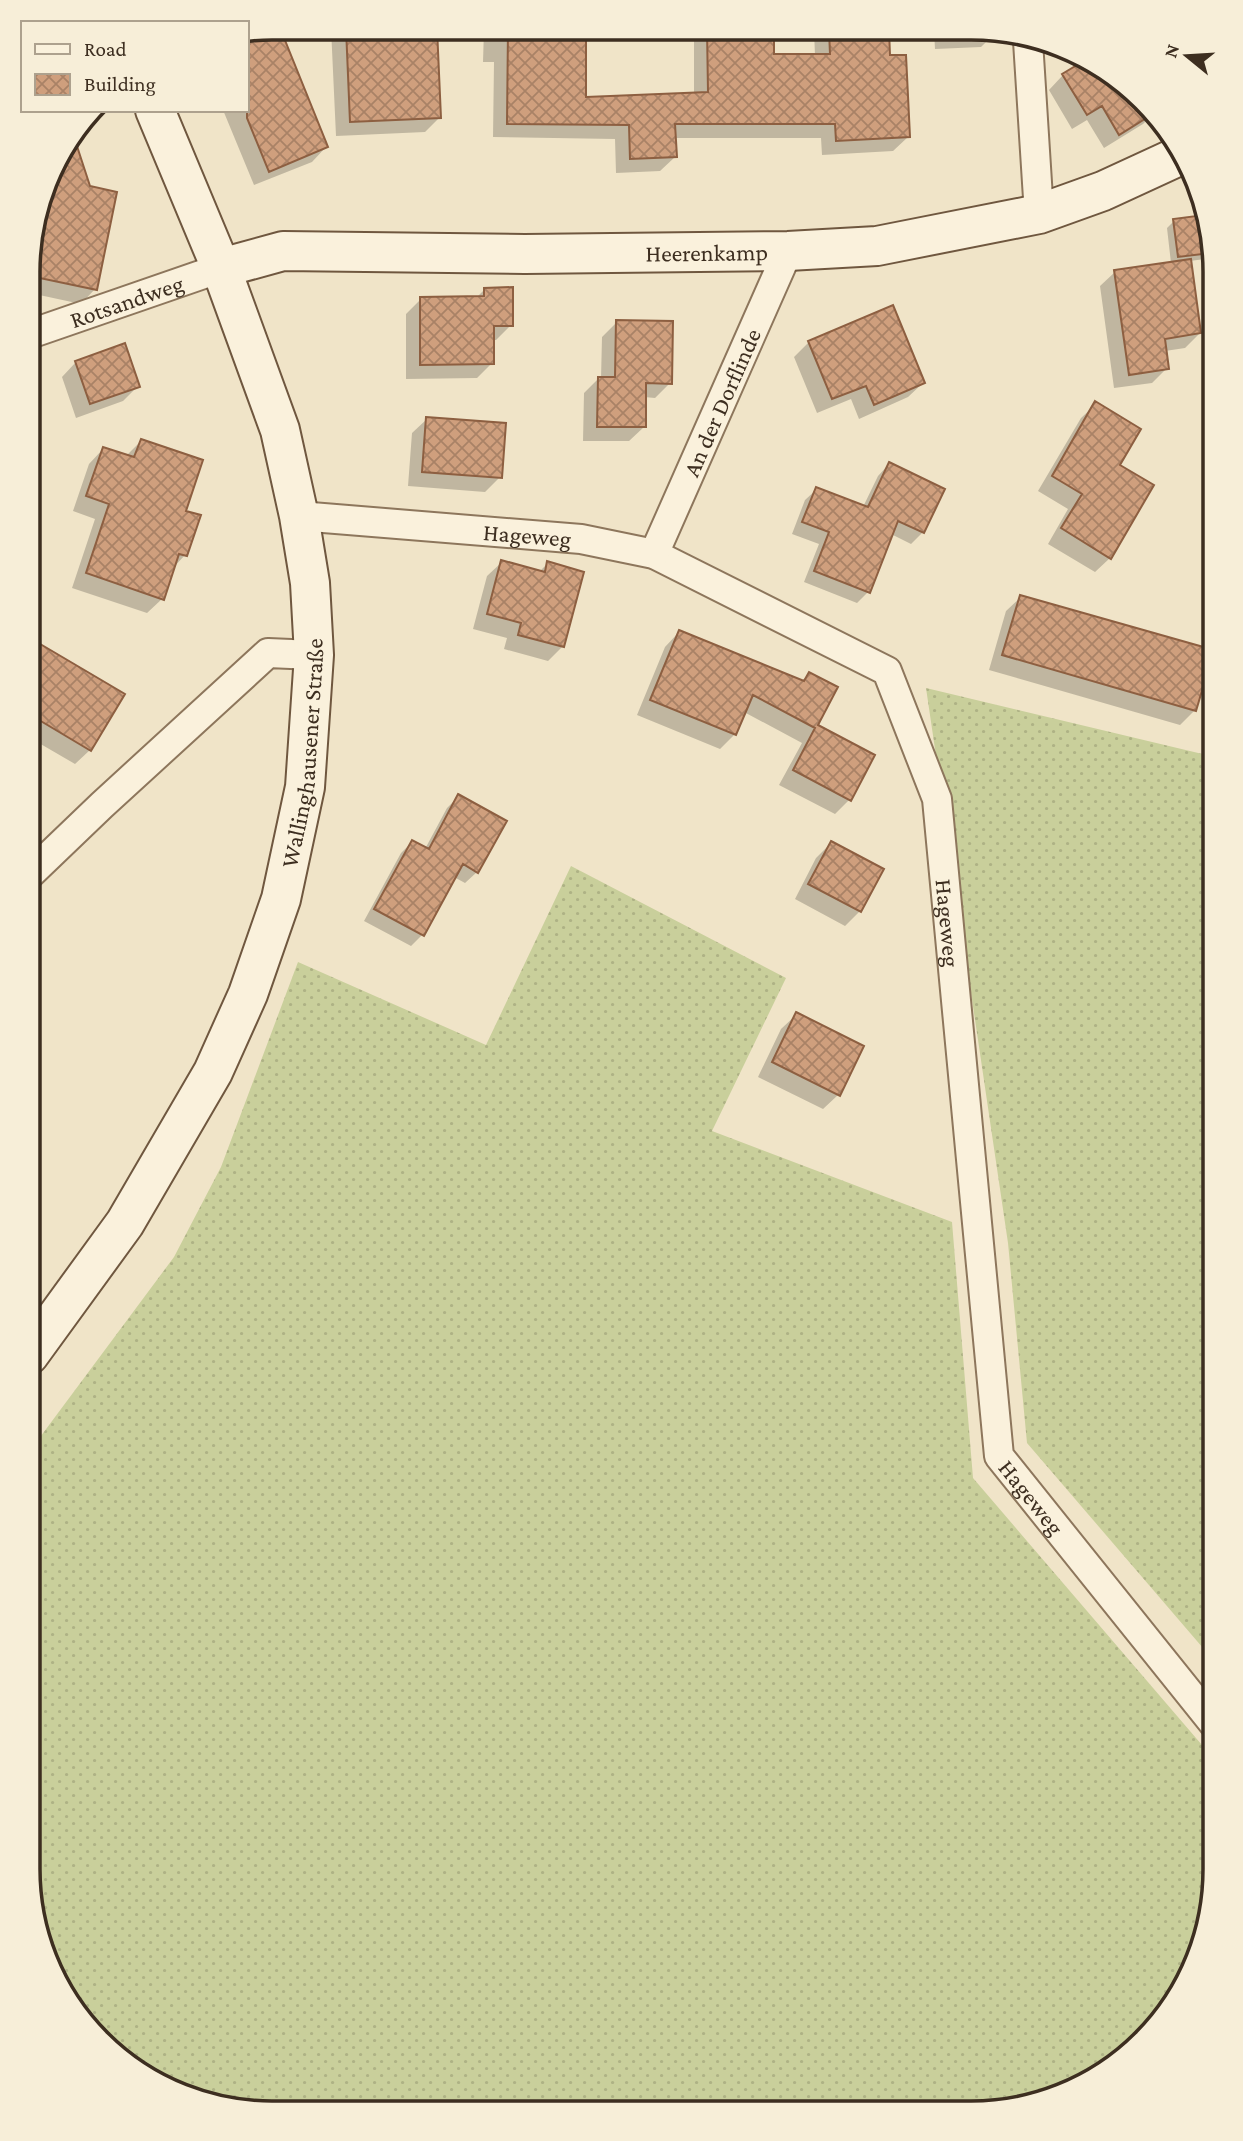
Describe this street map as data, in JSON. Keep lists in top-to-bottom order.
{
  "streets": {
    "street": [
      "Heerenkamp",
      "Rotsandweg",
      "An der Dorflinde",
      "Hageweg",
      "Wallinghausener Straße"
    ]
  },
  "crossings": [
    ["Heerenkamp", "Rotsandweg"],
    ["Heerenkamp", "An der Dorflinde"],
    ["Heerenkamp", "Wallinghausener Straße"],
    ["Rotsandweg", "Wallinghausener Straße"],
    ["An der Dorflinde", "Hageweg"],
    ["Hageweg", "Wallinghausener Straße"]
  ],
  "legend": ["Road", "Building"],
  "north": "left"
}
